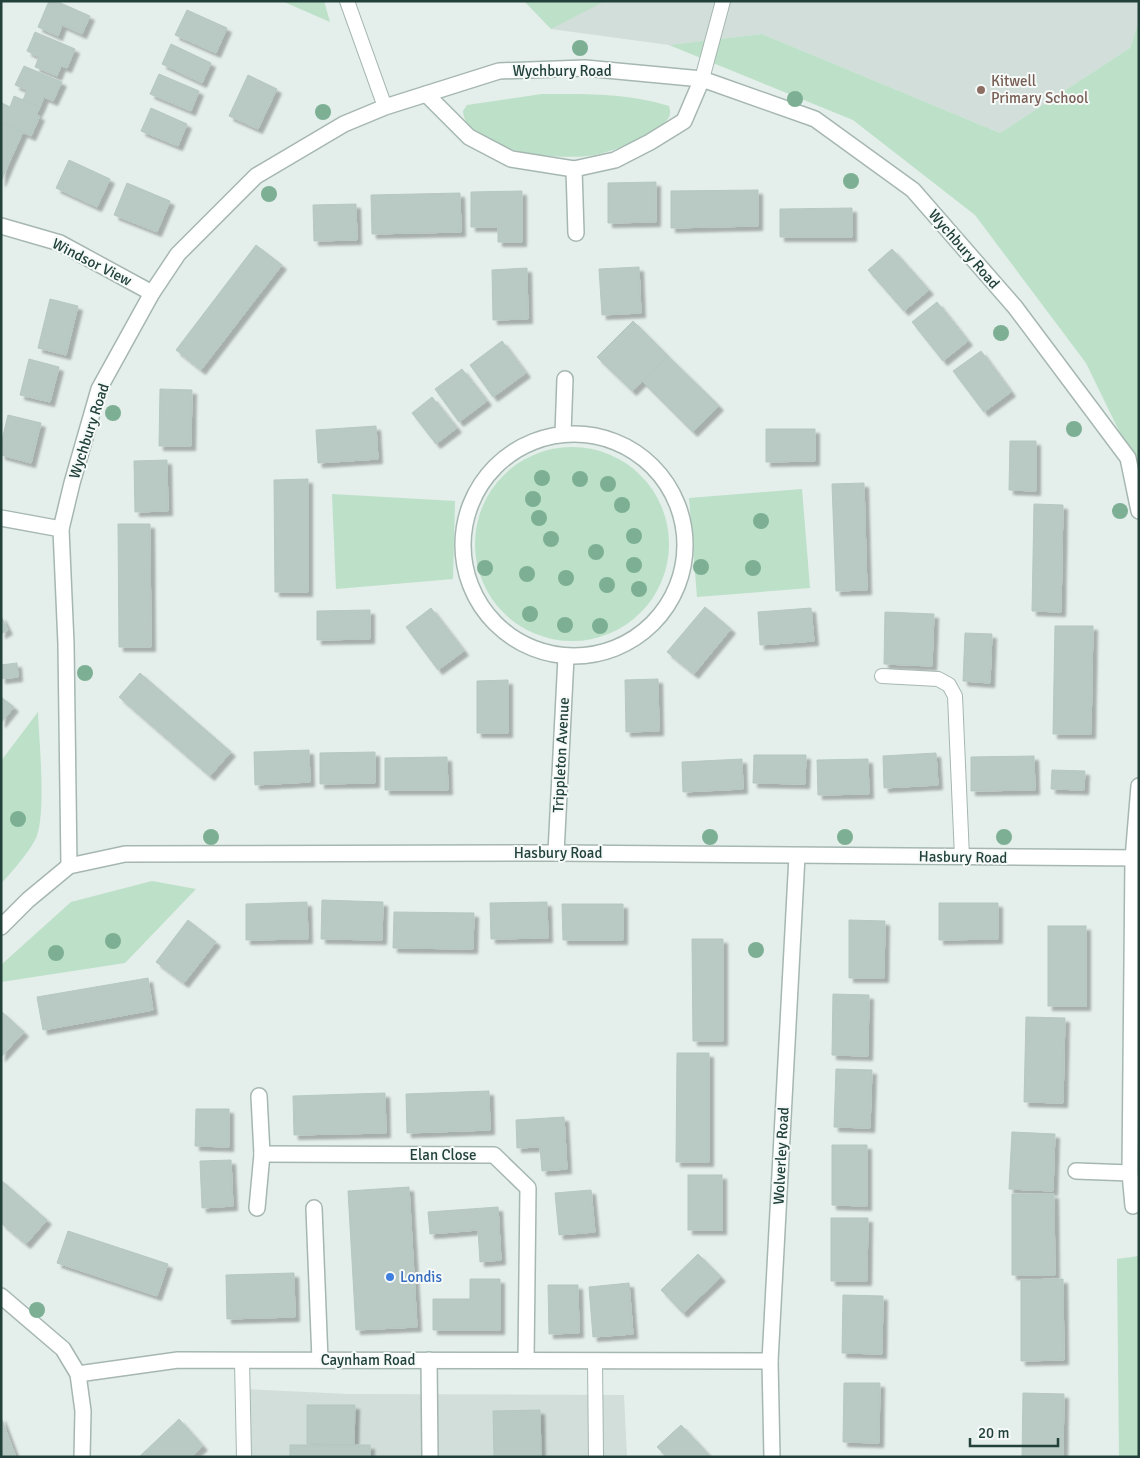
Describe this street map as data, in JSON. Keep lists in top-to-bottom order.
{
  "streets": {
    "street": [
      "Wychbury Road",
      "Windsor View",
      "Trippleton Avenue",
      "Hasbury Road",
      "Elan Close",
      "Wolverley Road",
      "Caynham Road"
    ]
  },
  "crossings": [
    ["Wychbury Road", "Windsor View"],
    ["Wychbury Road", "Hasbury Road"],
    ["Trippleton Avenue", "Hasbury Road"],
    ["Hasbury Road", "Wolverley Road"],
    ["Elan Close", "Caynham Road"],
    ["Wolverley Road", "Caynham Road"]
  ],
  "places": ["Kitwell Primary School", "Londis"],
  "scale_bar": "20 m"
}
